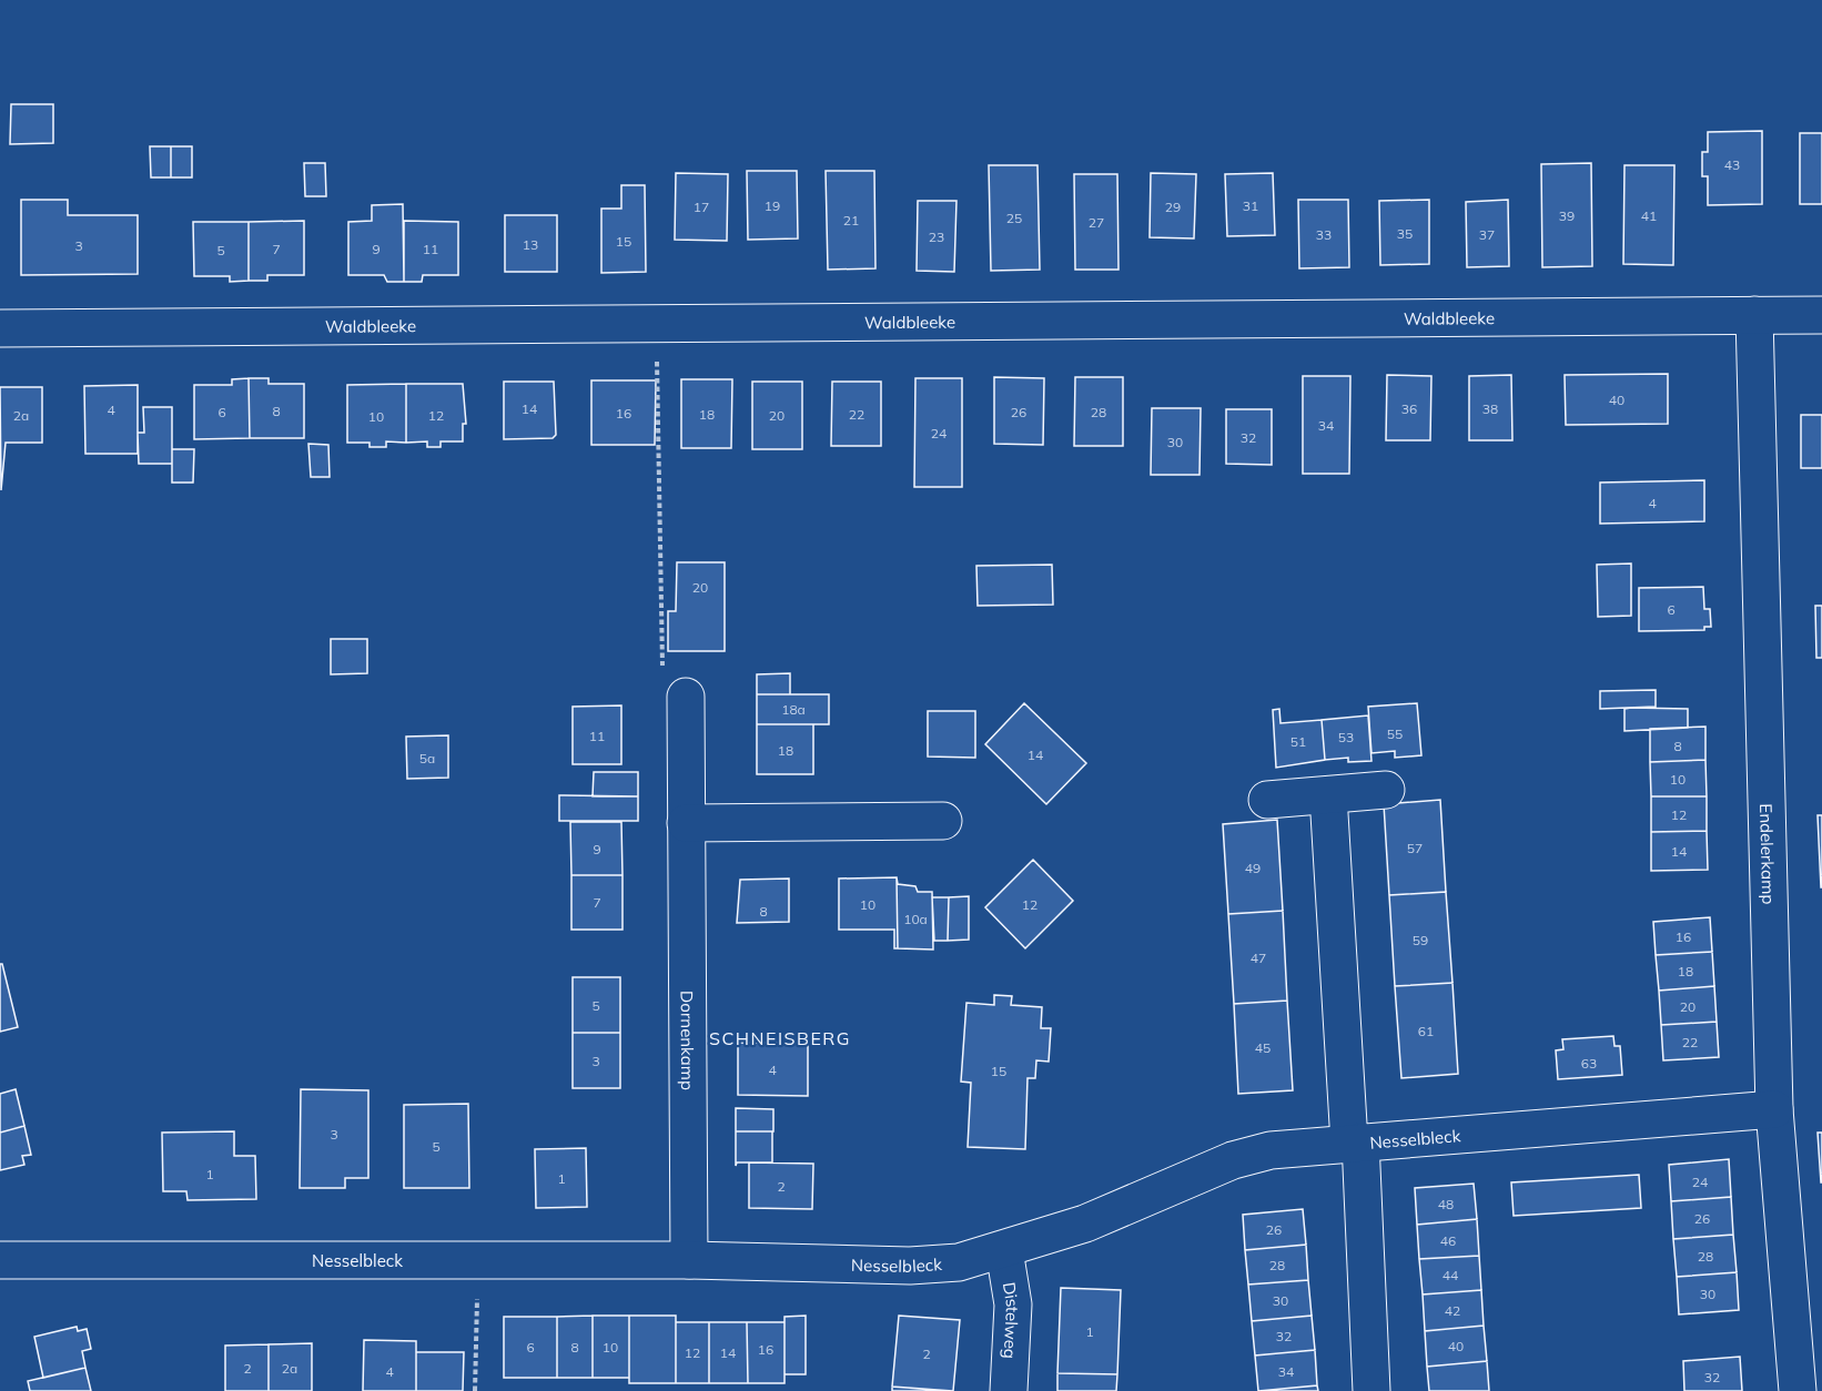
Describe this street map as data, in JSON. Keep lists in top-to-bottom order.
{
  "streets": {
    "street": [
      "Waldbleeke",
      "Endelerkamp",
      "Dornenkamp",
      "Nesselbleck",
      "Distelweg"
    ]
  },
  "crossings": [
    ["Waldbleeke", "Endelerkamp"],
    ["Endelerkamp", "Nesselbleck"],
    ["Dornenkamp", "Nesselbleck"],
    ["Nesselbleck", "Distelweg"]
  ],
  "districts": ["SCHNEISBERG"],
  "house_numbers": [
    "43",
    "19",
    "31",
    "17",
    "29",
    "39",
    "41",
    "25",
    "21",
    "27",
    "35",
    "33",
    "37",
    "23",
    "15",
    "13",
    "3",
    "7",
    "9",
    "11",
    "5",
    "40",
    "14",
    "36",
    "38",
    "4",
    "8",
    "6",
    "26",
    "28",
    "16",
    "18",
    "22",
    "2a",
    "12",
    "20",
    "10",
    "34",
    "24",
    "32",
    "30",
    "4",
    "20",
    "6",
    "18a",
    "55",
    "11",
    "53",
    "51",
    "8",
    "18",
    "14",
    "5a",
    "10",
    "12",
    "57",
    "9",
    "14",
    "49",
    "7",
    "10",
    "12",
    "8",
    "10a",
    "16",
    "59",
    "47",
    "18",
    "5",
    "20",
    "61",
    "22",
    "45",
    "3",
    "63",
    "4",
    "15",
    "3",
    "5",
    "1",
    "1",
    "24",
    "2",
    "48",
    "26",
    "26",
    "46",
    "28",
    "28",
    "44",
    "30",
    "30",
    "42",
    "1",
    "32",
    "40",
    "6",
    "8",
    "10",
    "16",
    "12",
    "14",
    "2",
    "2",
    "2a",
    "4",
    "34",
    "32"
  ]
}
